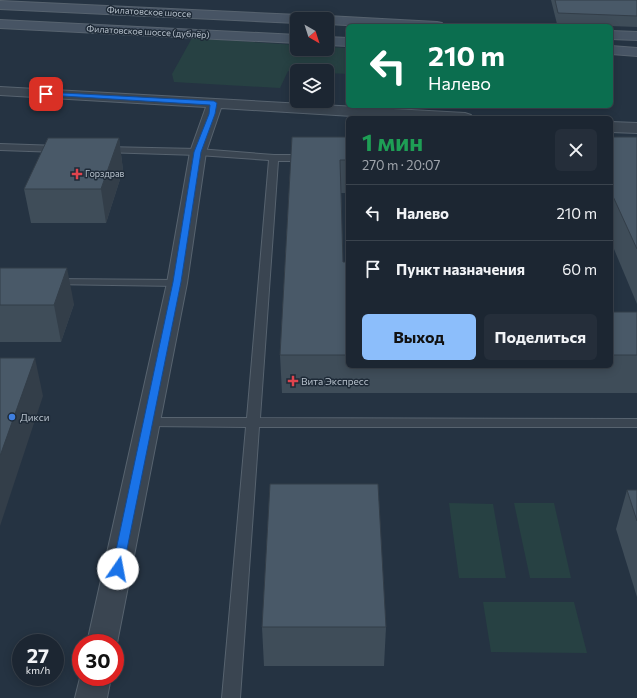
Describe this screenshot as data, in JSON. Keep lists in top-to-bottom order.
{
  "streets": {
    "street": ["Филатовское шоссе", "Филатовское шоссе (дублёр)"]
  },
  "places": {
    "health": ["Горздрав", "Вита Экспресс"],
    "other": ["Дикси"]
  },
  "north": "bottom right",
  "page": {
    "turn": ["210 m", "Налево"],
    "heading": ["1 мин", "270 m · 20:07"],
    "list": [
      {
        "name": "Налево",
        "value": "210 m"
      },
      {
        "name": "Пункт назначения",
        "value": "60 m"
      }
    ],
    "buttons": ["Выход", "Поделиться"],
    "speed": "27 km/h",
    "limit": "30"
  }
}
